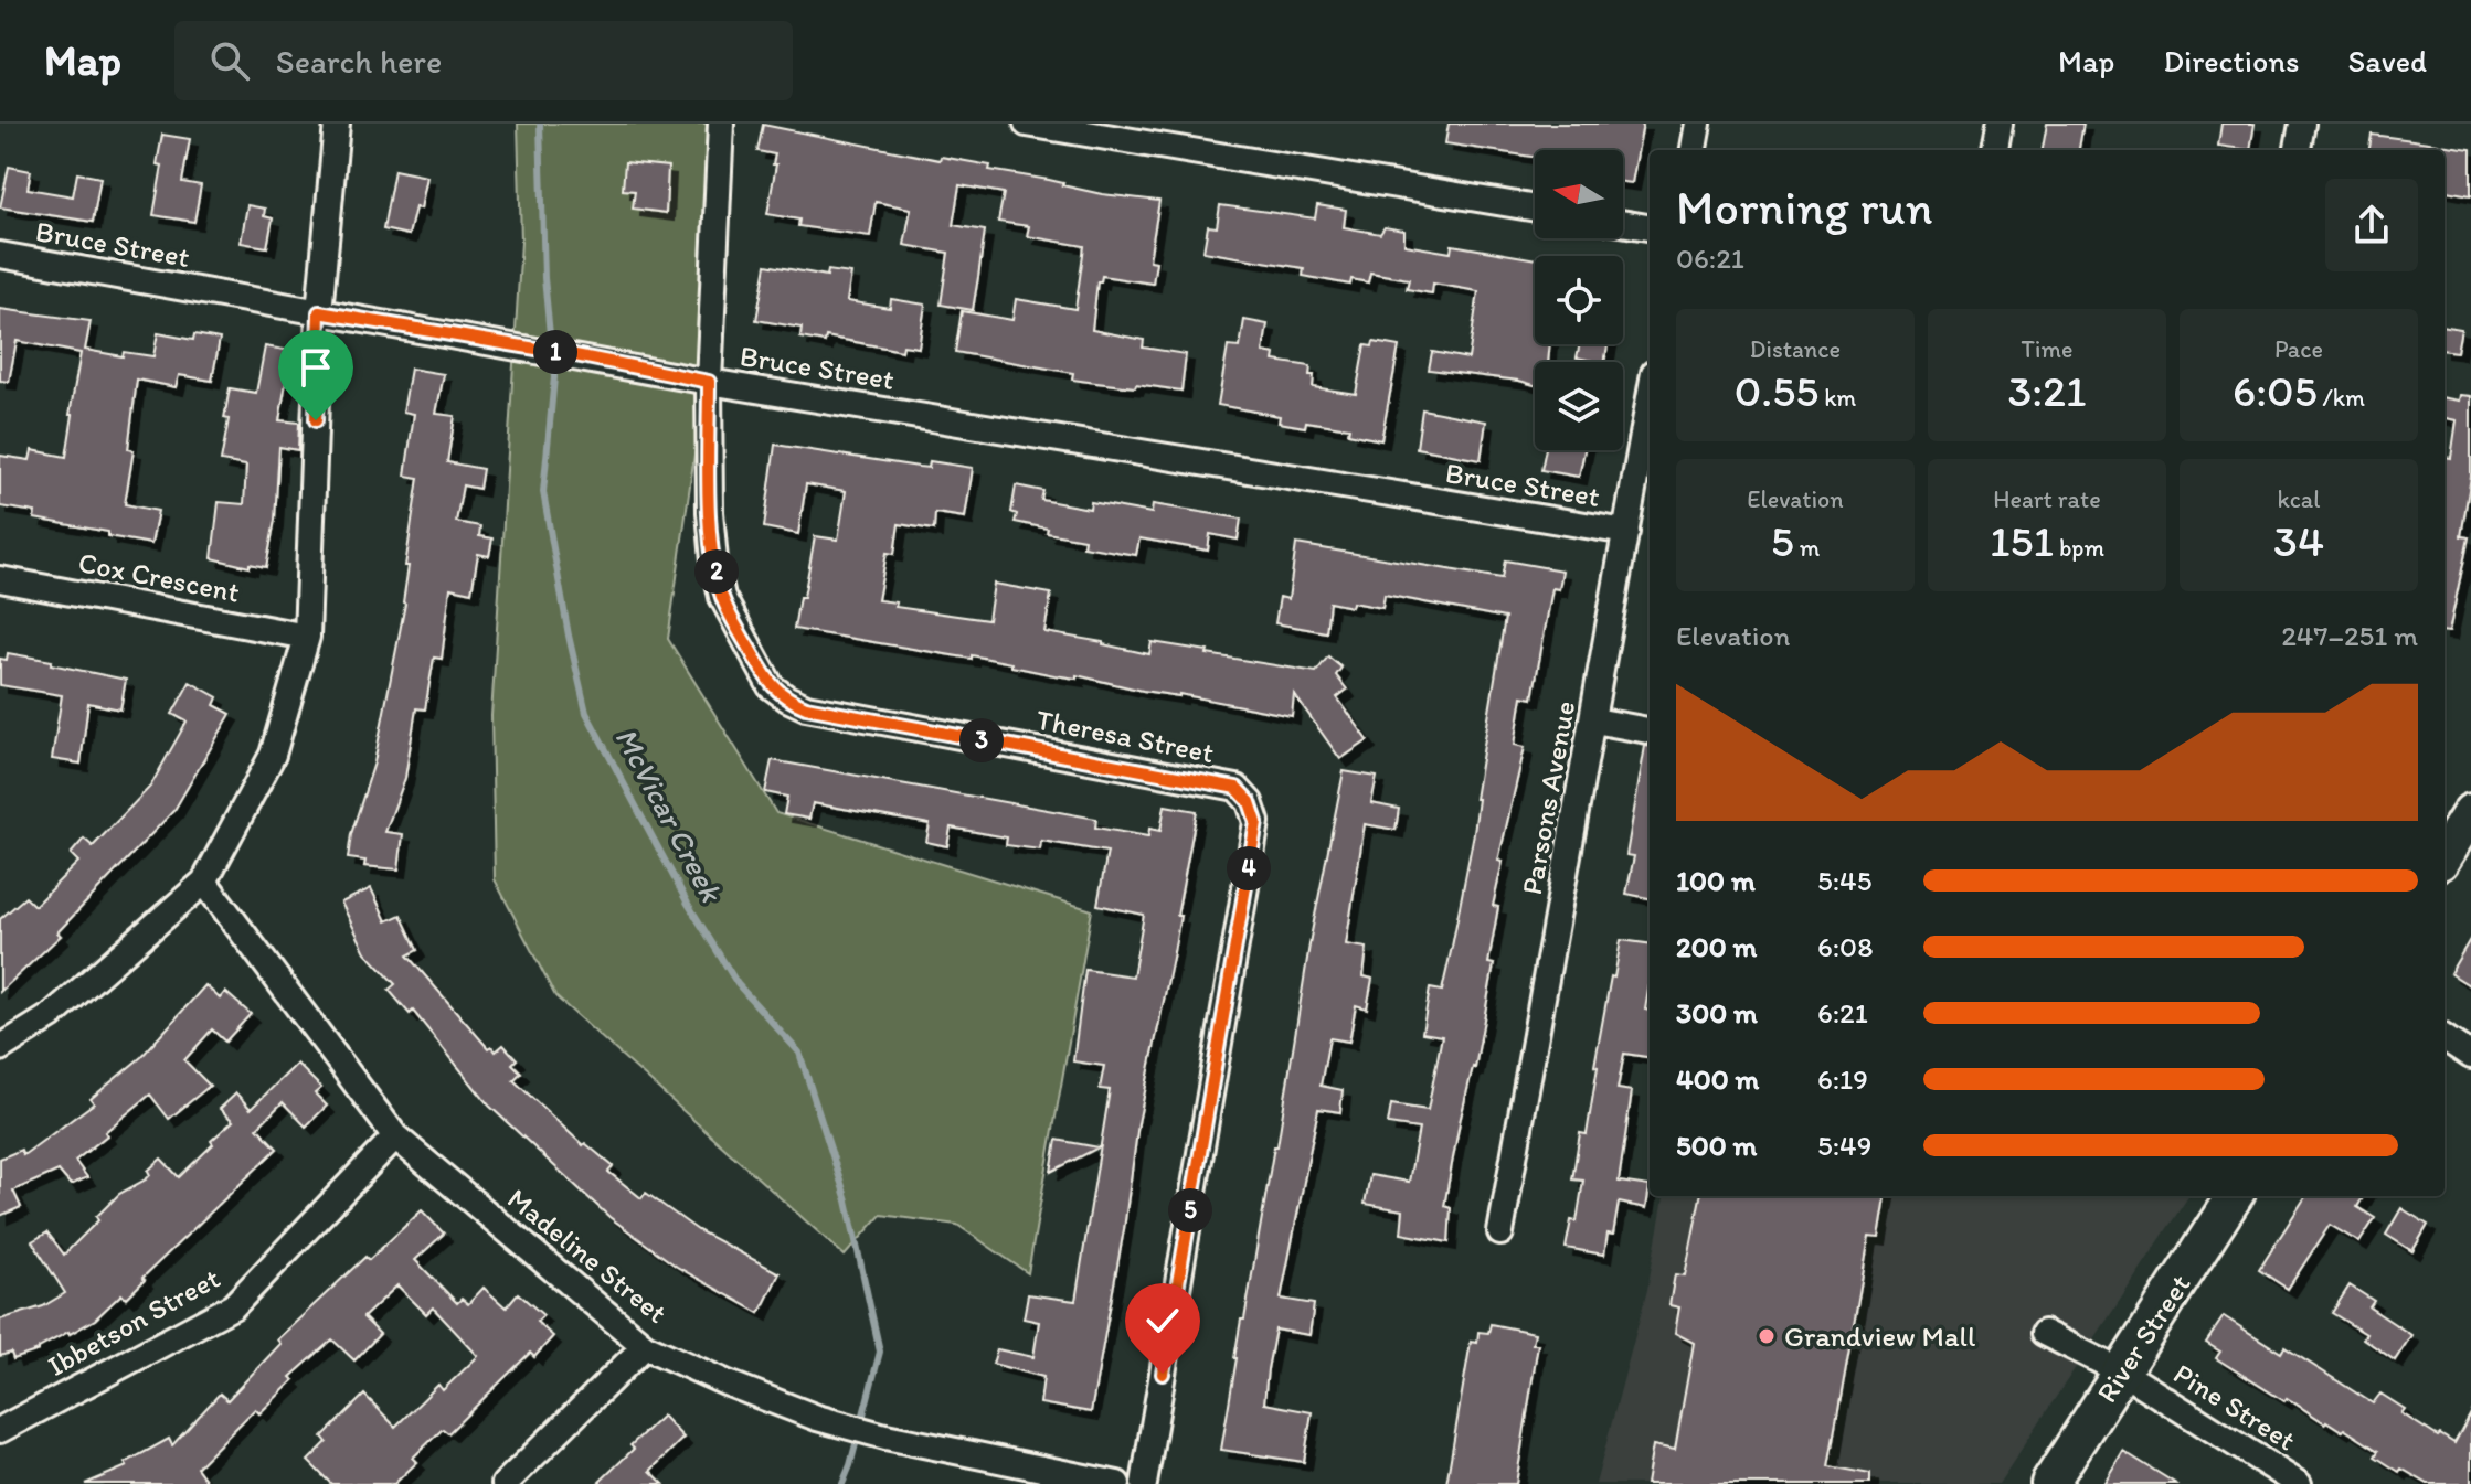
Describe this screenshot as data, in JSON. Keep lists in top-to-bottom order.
{
  "streets": {
    "main road": ["River Street"],
    "street": [
      "Bruce Street",
      "Cox Crescent",
      "Theresa Street",
      "Parsons Avenue",
      "Madeline Street",
      "Ibbetson Street",
      "Pine Street"
    ]
  },
  "crossings": [
    ["Bruce Street", "Theresa Street"],
    ["Bruce Street", "Parsons Avenue"],
    ["Madeline Street", "Ibbetson Street"],
    ["River Street", "Pine Street"]
  ],
  "water": ["McVicar Creek"],
  "places": ["Grandview Mall"],
  "north": "left",
  "page": {
    "header": "Map",
    "search": "Search here",
    "nav": ["Map", "Directions", "Saved"],
    "heading": ["Morning run", "06:21"],
    "stats": [
      ["Distance", "0.55 km"],
      ["Time", "3:21"],
      ["Pace", "6:05 /km"],
      ["Elevation", "5 m"],
      ["Heart rate", "151 bpm"],
      ["kcal", "34"]
    ],
    "pins": [
      "1",
      "2",
      "3",
      "4",
      "5"
    ],
    "chart": ["Elevation", "247–251 m"],
    "list": [
      {
        "name": "100 m",
        "note": "5:45"
      },
      {
        "name": "200 m",
        "note": "6:08"
      },
      {
        "name": "300 m",
        "note": "6:21"
      },
      {
        "name": "400 m",
        "note": "6:19"
      },
      {
        "name": "500 m",
        "note": "5:49"
      }
    ]
  }
}
